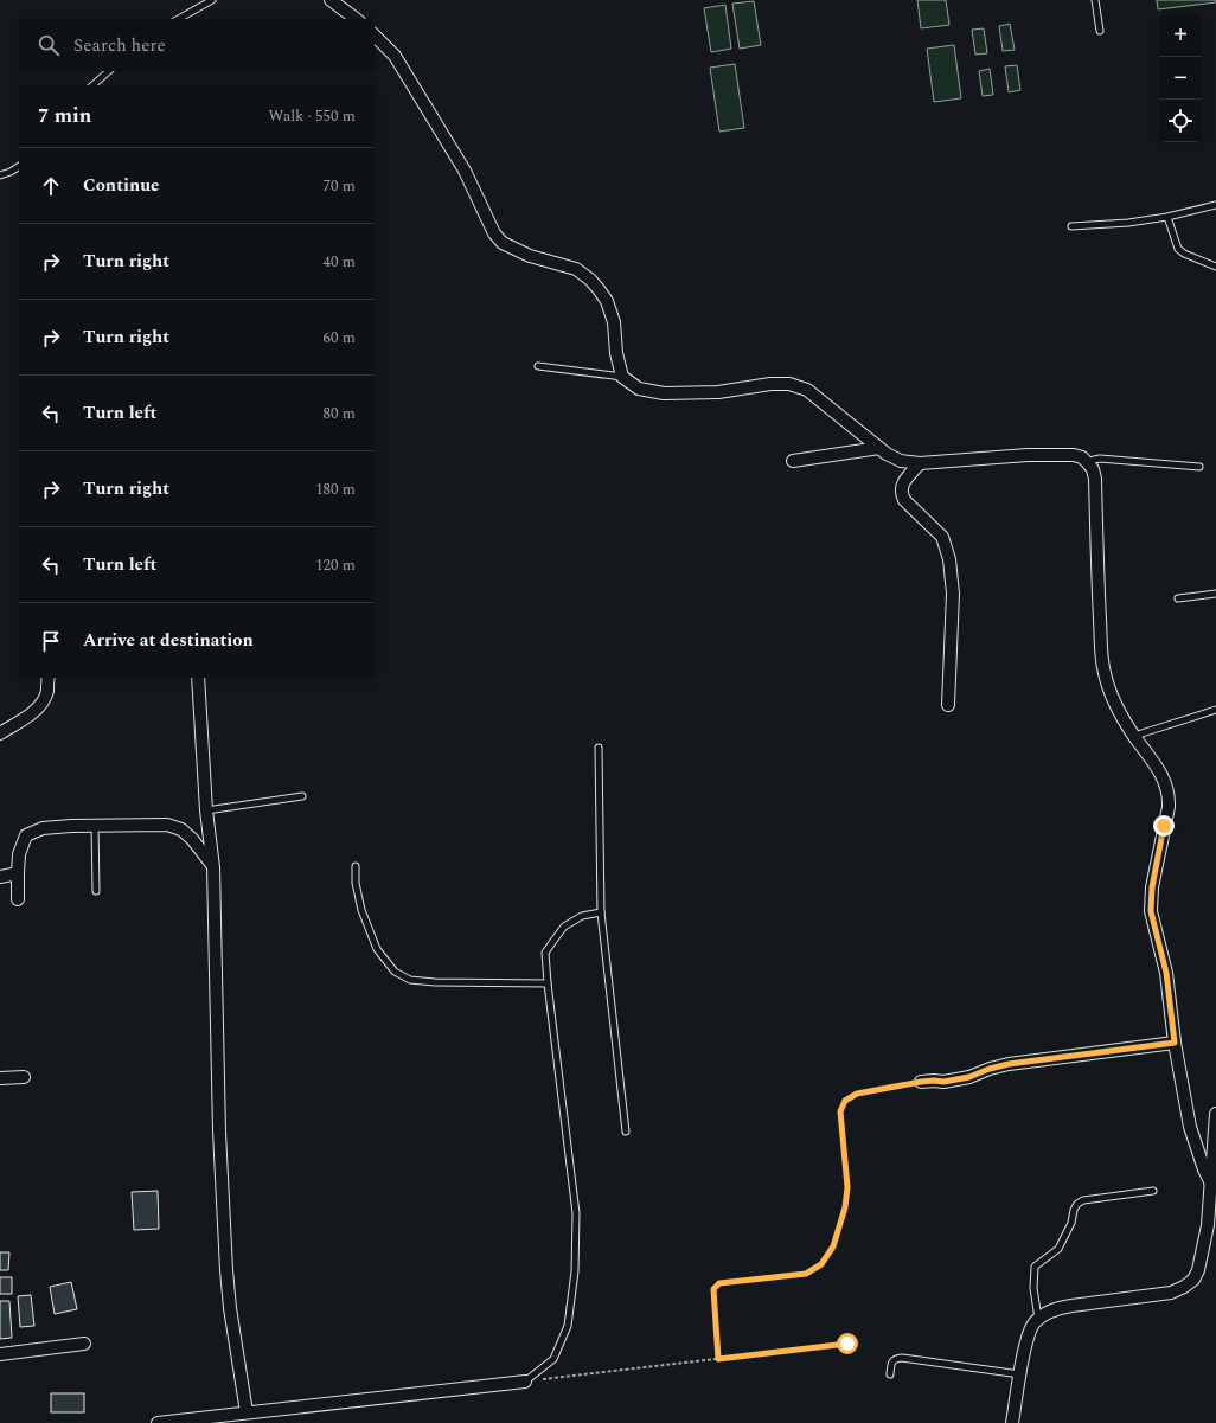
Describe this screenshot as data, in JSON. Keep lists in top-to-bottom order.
{
  "page": {
    "map_buttons": ["+", "−"],
    "search": "Search here",
    "heading": ["7 min", "Walk · 550 m"],
    "list": [
      ["Continue", "70 m"],
      ["Turn right", "40 m"],
      ["Turn right", "60 m"],
      ["Turn left", "80 m"],
      ["Turn right", "180 m"],
      ["Turn left", "120 m"],
      "Arrive at destination"
    ]
  }
}
